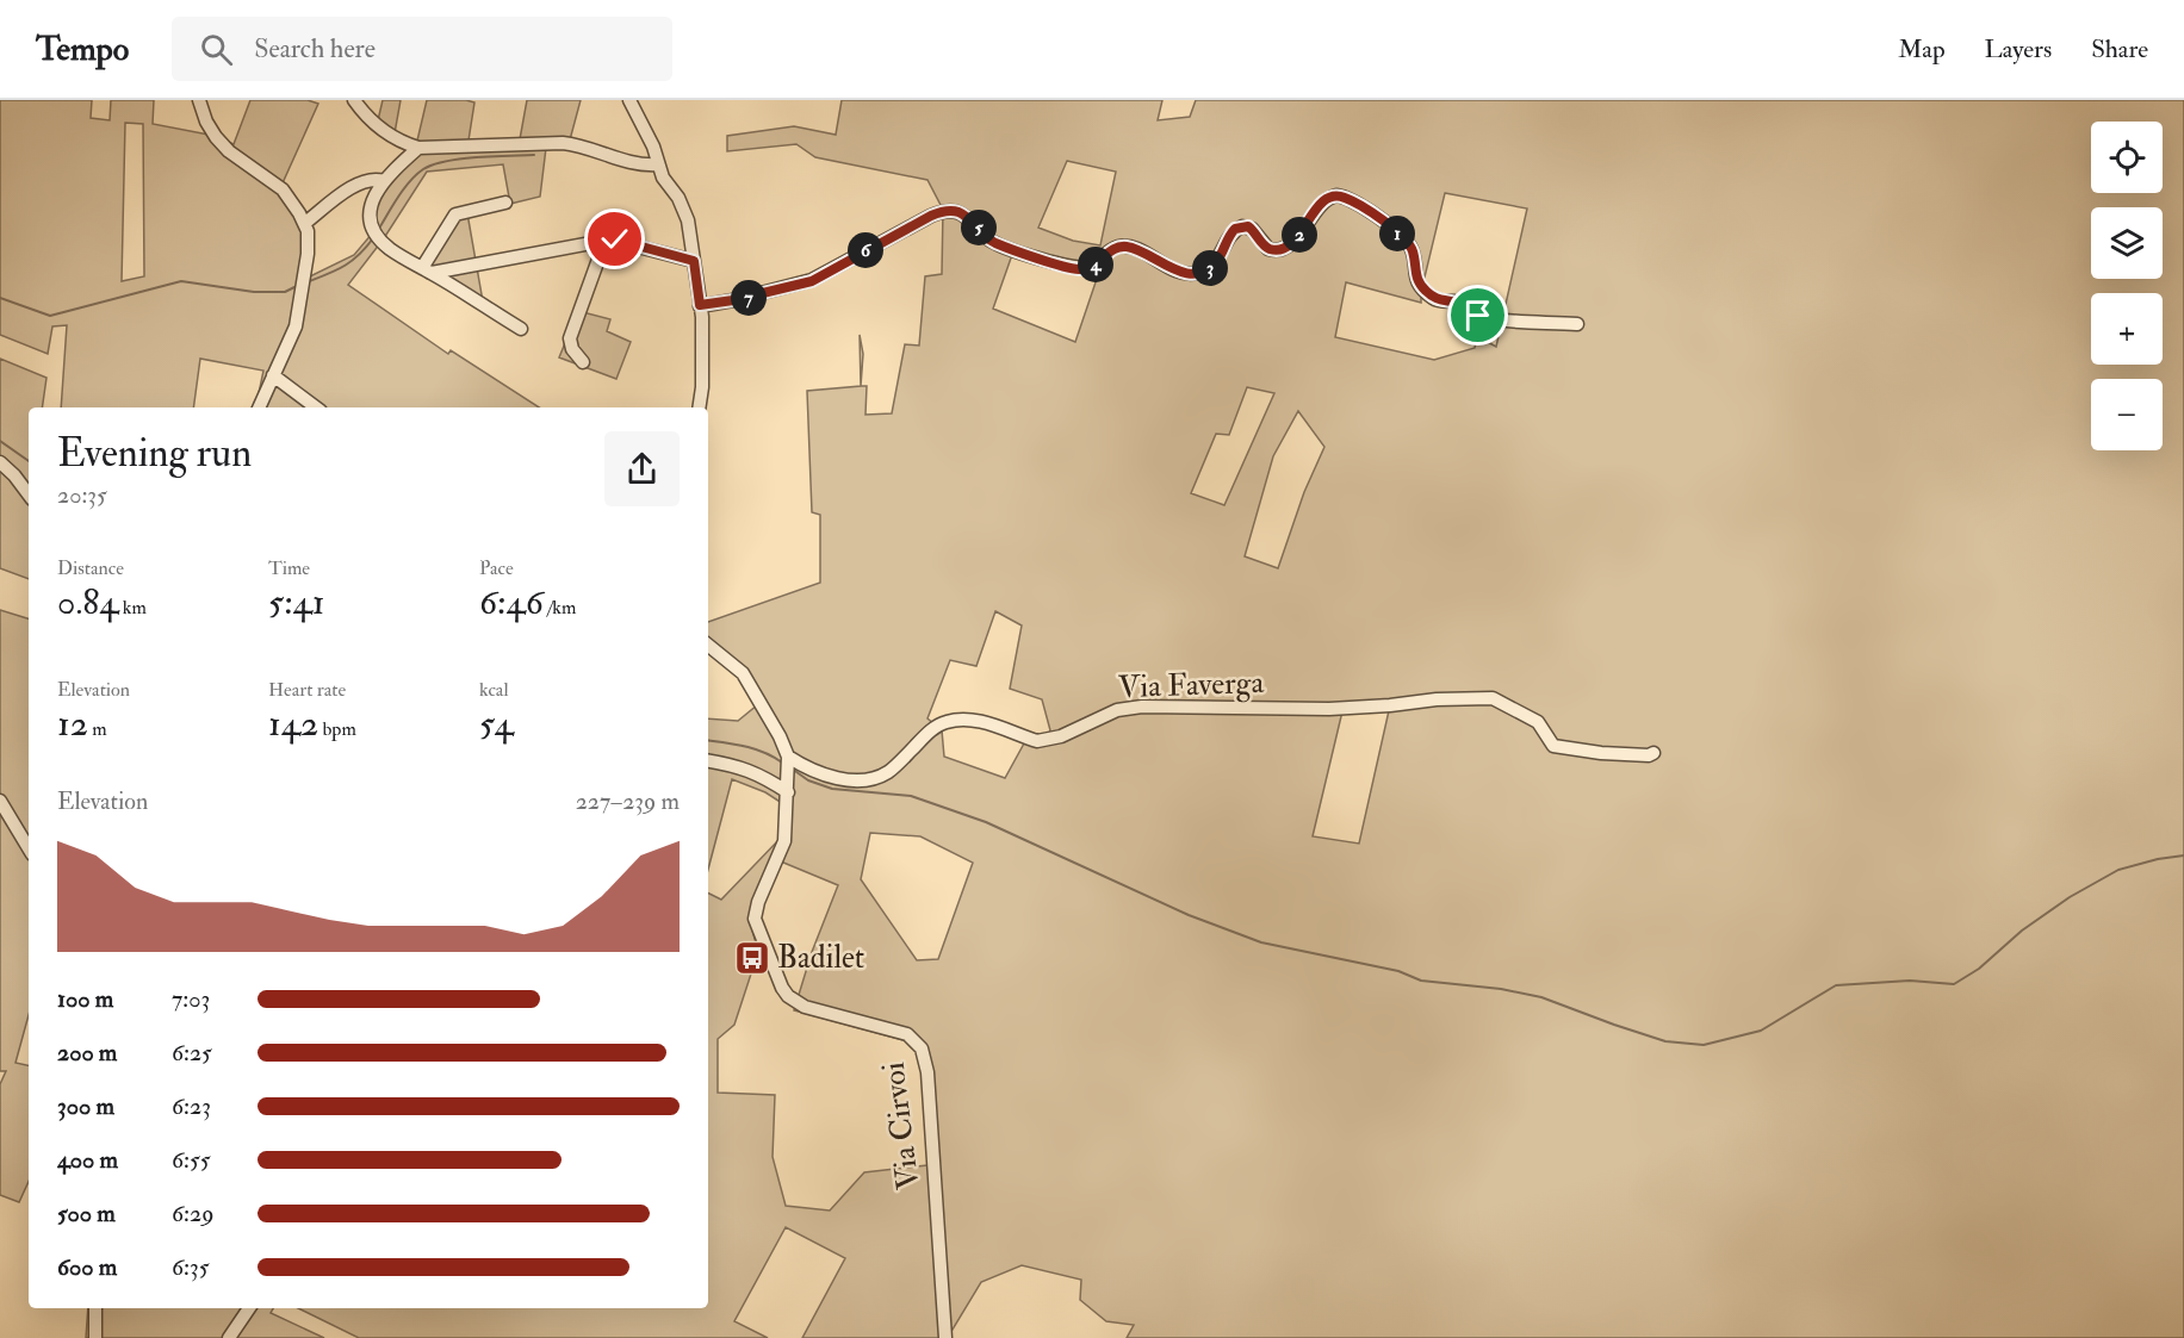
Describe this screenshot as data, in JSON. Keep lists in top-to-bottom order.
{
  "streets": {
    "street": ["Via Faverga", "Via Cirvoi"]
  },
  "crossings": [
    ["Via Faverga", "Via Cirvoi"]
  ],
  "places": {
    "bus stop": ["Badilet"]
  },
  "page": {
    "header": "Tempo",
    "search": "Search here",
    "nav": ["Map", "Layers", "Share"],
    "map_buttons": ["+", "−"],
    "pins": [
      "5",
      "1",
      "2",
      "6",
      "4",
      "3",
      "7"
    ],
    "heading": ["Evening run", "20:35"],
    "stats": [
      ["Distance", "0.84 km"],
      ["Time", "5:41"],
      ["Pace", "6:46 /km"],
      ["Elevation", "12 m"],
      ["Heart rate", "142 bpm"],
      ["kcal", "54"]
    ],
    "chart": ["Elevation", "227–239 m"],
    "list": [
      {
        "name": "100 m",
        "note": "7:03"
      },
      {
        "name": "200 m",
        "note": "6:25"
      },
      {
        "name": "300 m",
        "note": "6:23"
      },
      {
        "name": "400 m",
        "note": "6:55"
      },
      {
        "name": "500 m",
        "note": "6:29"
      },
      {
        "name": "600 m",
        "note": "6:35"
      }
    ]
  }
}
